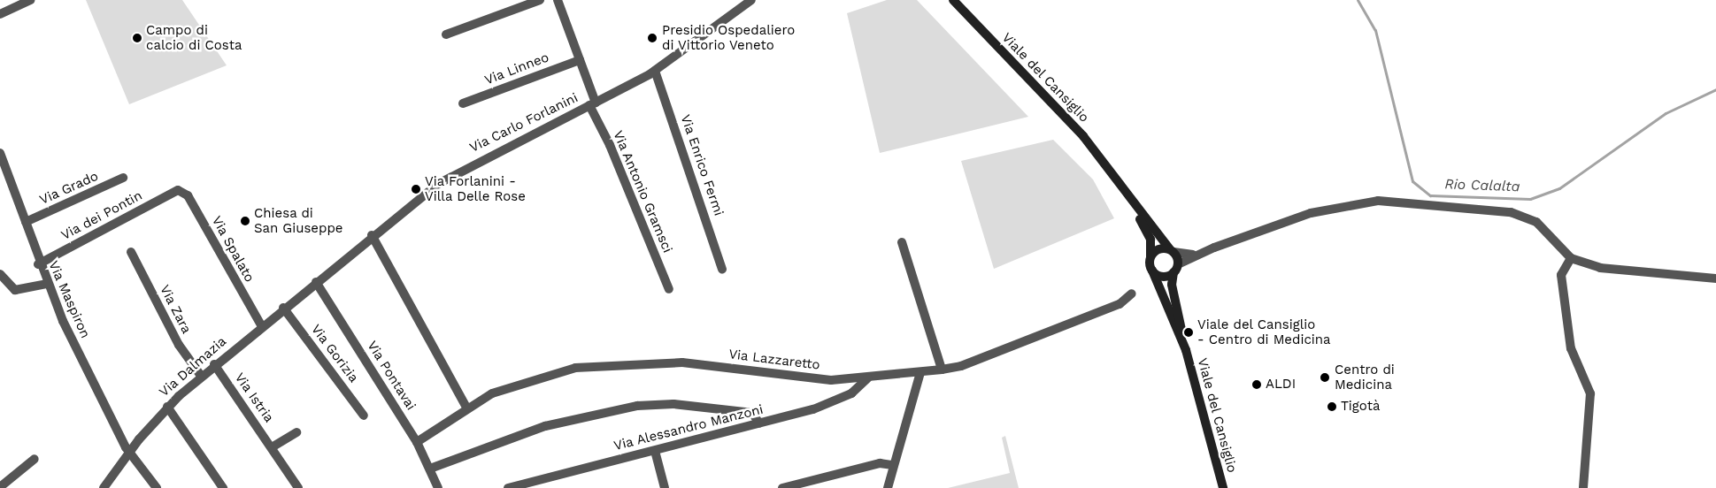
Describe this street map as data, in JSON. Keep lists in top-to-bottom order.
{
  "streets": {
    "main road": ["Viale del Cansiglio"],
    "street": [
      "Via Linneo",
      "Via Carlo Forlanini",
      "Via Enrico Fermi",
      "Via Grado",
      "Via Antonio Gramsci",
      "Via dei Pontin",
      "Via Spalato",
      "Via Maspiron",
      "Via Zara",
      "Via Gorizia",
      "Via Lazzaretto",
      "Via Dalmazia",
      "Via Pontavai",
      "Via Istria",
      "Via Alessandro Manzoni"
    ]
  },
  "crossings": [
    ["Via Linneo", "Via Antonio Gramsci"],
    ["Via Carlo Forlanini", "Via Enrico Fermi"],
    ["Via Carlo Forlanini", "Via Antonio Gramsci"],
    ["Via Carlo Forlanini", "Via Dalmazia"],
    ["Via Carlo Forlanini", "Via Pontavai"],
    ["Via Grado", "Via Maspiron"],
    ["Via dei Pontin", "Via Spalato"],
    ["Via dei Pontin", "Via Maspiron"],
    ["Via Spalato", "Via Dalmazia"],
    ["Via Maspiron", "Via Dalmazia"],
    ["Via Zara", "Via Dalmazia"],
    ["Via Gorizia", "Via Dalmazia"],
    ["Via Lazzaretto", "Via Pontavai"],
    ["Via Lazzaretto", "Via Alessandro Manzoni"],
    ["Via Dalmazia", "Via Pontavai"],
    ["Via Dalmazia", "Via Istria"]
  ],
  "water": ["Rio Calalta"],
  "places": [
    "Campo di calcio di Costa",
    "Presidio Ospedaliero di Vittorio Veneto",
    "Via Forlanini - Villa Delle Rose",
    "Chiesa di San Giuseppe",
    "Viale del Cansiglio - Centro di Medicina",
    "Centro di Medicina",
    "ALDI",
    "Tigotà"
  ]
}
